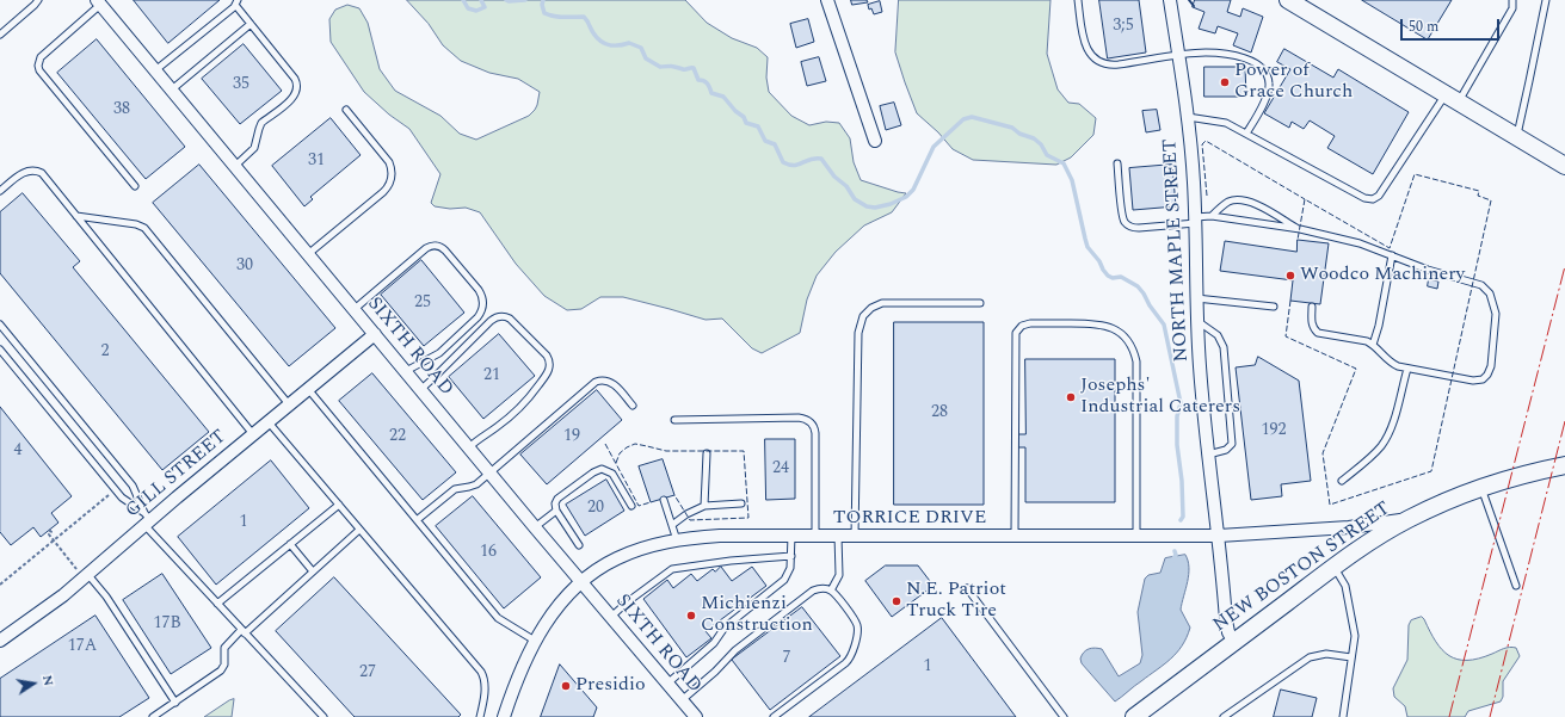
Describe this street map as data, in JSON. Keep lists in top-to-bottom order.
{
  "streets": {
    "main road": ["NEW BOSTON STREET"],
    "street": [
      "NORTH MAPLE STREET",
      "SIXTH ROAD",
      "GILL STREET",
      "TORRICE DRIVE"
    ]
  },
  "crossings": [
    ["NORTH MAPLE STREET", "TORRICE DRIVE"],
    ["NORTH MAPLE STREET", "NEW BOSTON STREET"],
    ["SIXTH ROAD", "GILL STREET"],
    ["SIXTH ROAD", "TORRICE DRIVE"],
    ["TORRICE DRIVE", "NEW BOSTON STREET"]
  ],
  "places": [
    "Power of Grace Church",
    "Woodco Machinery",
    "Josephs' Industrial Caterers",
    "N.E. Patriot Truck Tire",
    "Michienzi Construction",
    "Presidio"
  ],
  "house_numbers": [
    "3;5",
    "35",
    "38",
    "31",
    "30",
    "25",
    "2",
    "21",
    "28",
    "192",
    "22",
    "19",
    "4",
    "24",
    "20",
    "1",
    "16",
    "17B",
    "17A",
    "7",
    "1",
    "27"
  ],
  "scale_bar": "50 m",
  "north": "right"
}
